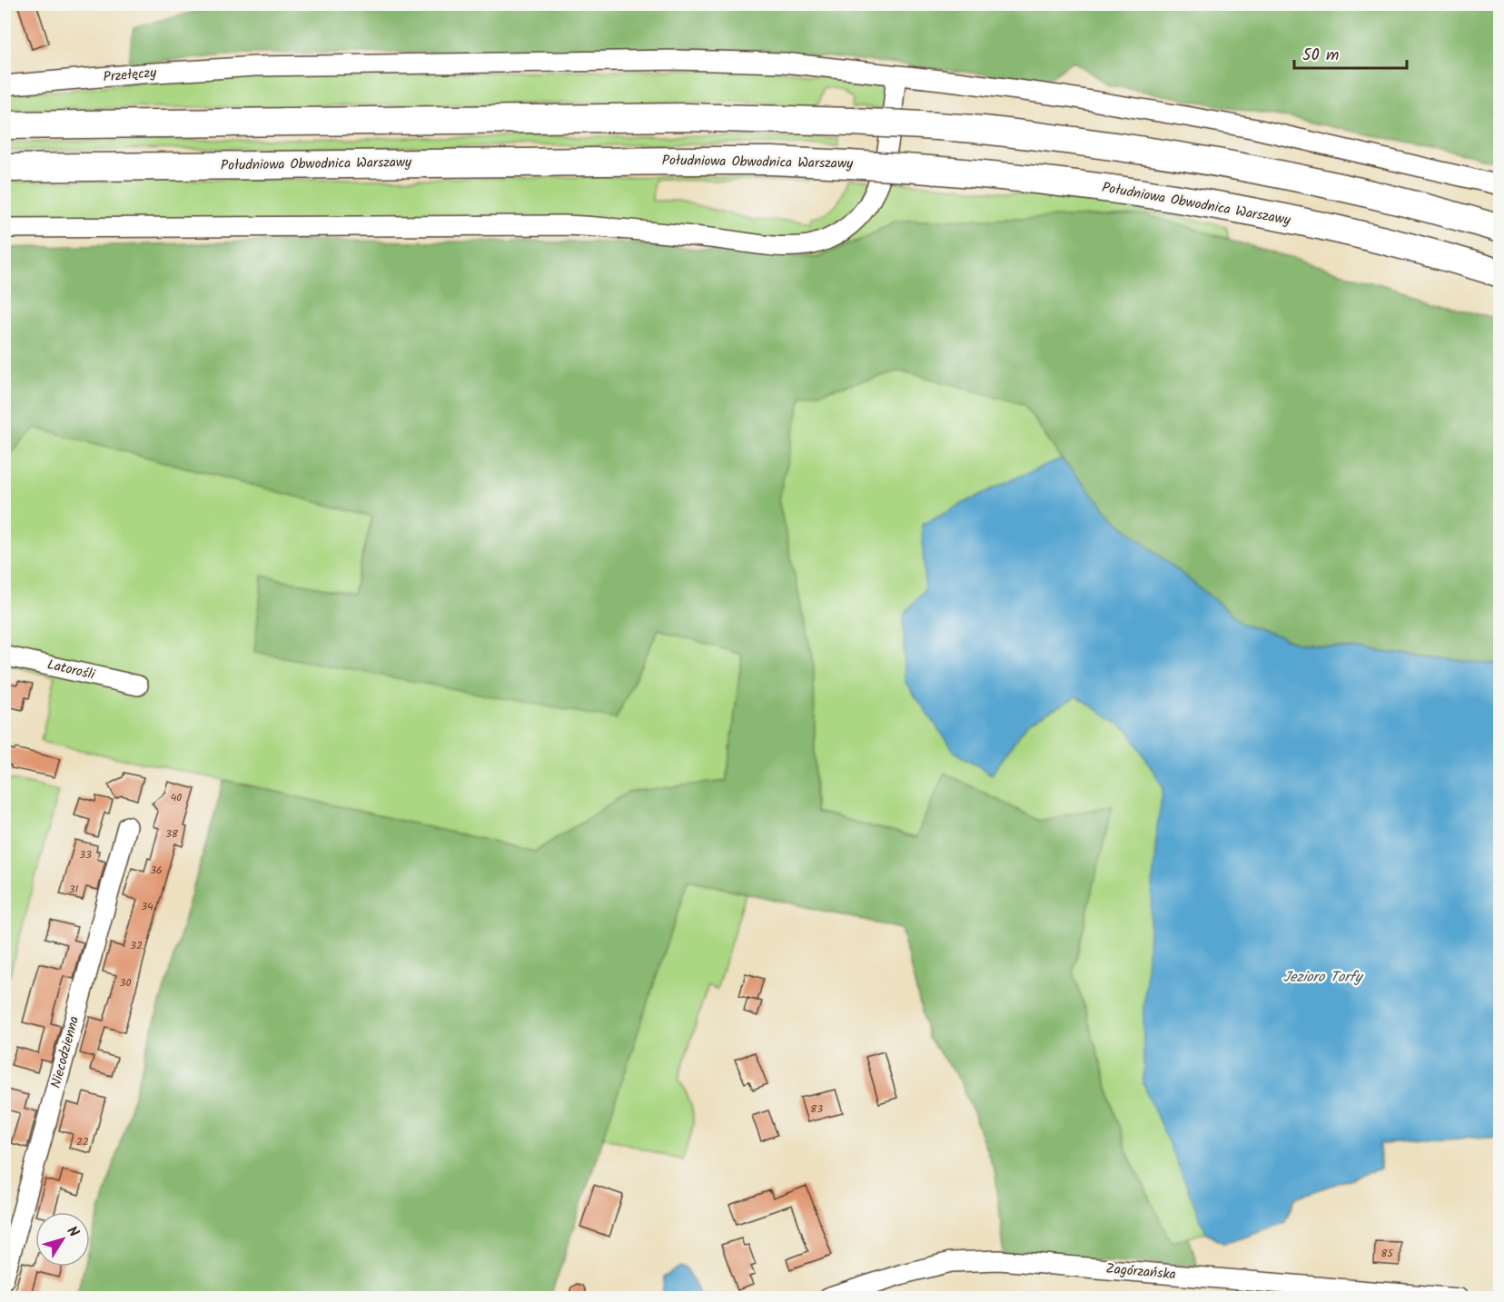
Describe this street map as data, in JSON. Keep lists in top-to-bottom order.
{
  "streets": {
    "highway": ["Południowa Obwodnica Warszawy"],
    "street": [
      "Przełęczy",
      "Latorośli",
      "Niecodzienna",
      "Zagórzańska"
    ]
  },
  "water": ["Jezioro Torfy"],
  "house_numbers": [
    "40",
    "38",
    "33",
    "36",
    "31",
    "34",
    "32",
    "30",
    "83",
    "22",
    "85"
  ],
  "scale_bar": "50 m",
  "north": "top right"
}
